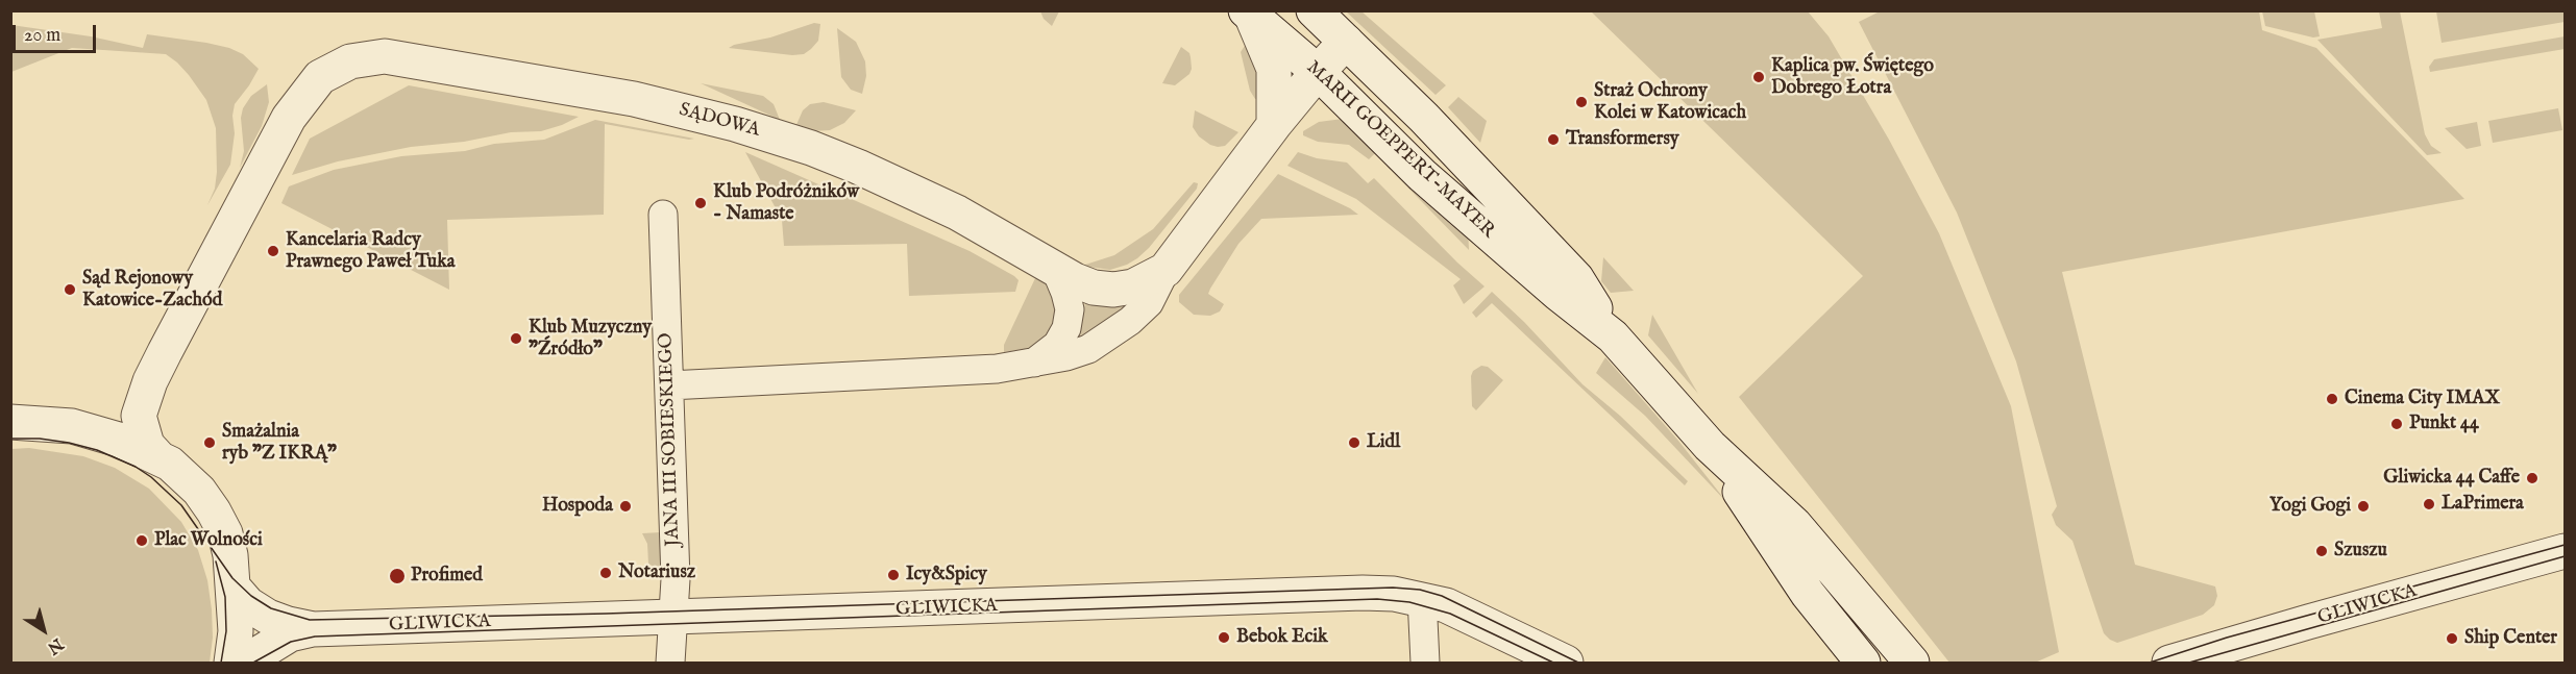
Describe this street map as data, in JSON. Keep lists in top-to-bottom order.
{
  "streets": {
    "street": [
      "SĄDOWA",
      "MARII GOEPPERT-MAYER",
      "JANA III SOBIESKIEGO",
      "GLIWICKA"
    ]
  },
  "crossings": [
    ["JANA III SOBIESKIEGO", "GLIWICKA"]
  ],
  "places": [
    "Kaplica pw. Świętego Dobrego Łotra",
    "Straż Ochrony Kolei w Katowicach",
    "Transformersy",
    "Klub Podróżników - Namaste",
    "Kancelaria Radcy Prawnego Paweł Tuka",
    "Sąd Rejonowy Katowice-Zachód",
    "Klub Muzyczny \"Źródło\"",
    "Cinema City IMAX",
    "Punkt 44",
    "Smażalnia ryb \"Z IKRĄ\"",
    "Lidl",
    "Gliwicka 44 Caffe",
    "LaPrimera",
    "Hospoda",
    "Yogi Gogi",
    "Plac Wolności",
    "Szuszu",
    "Notariusz",
    "Icy&Spicy",
    "Profimed",
    "Bebok Ecik",
    "Ship Center"
  ],
  "scale_bar": "20 m",
  "north": "bottom right"
}
